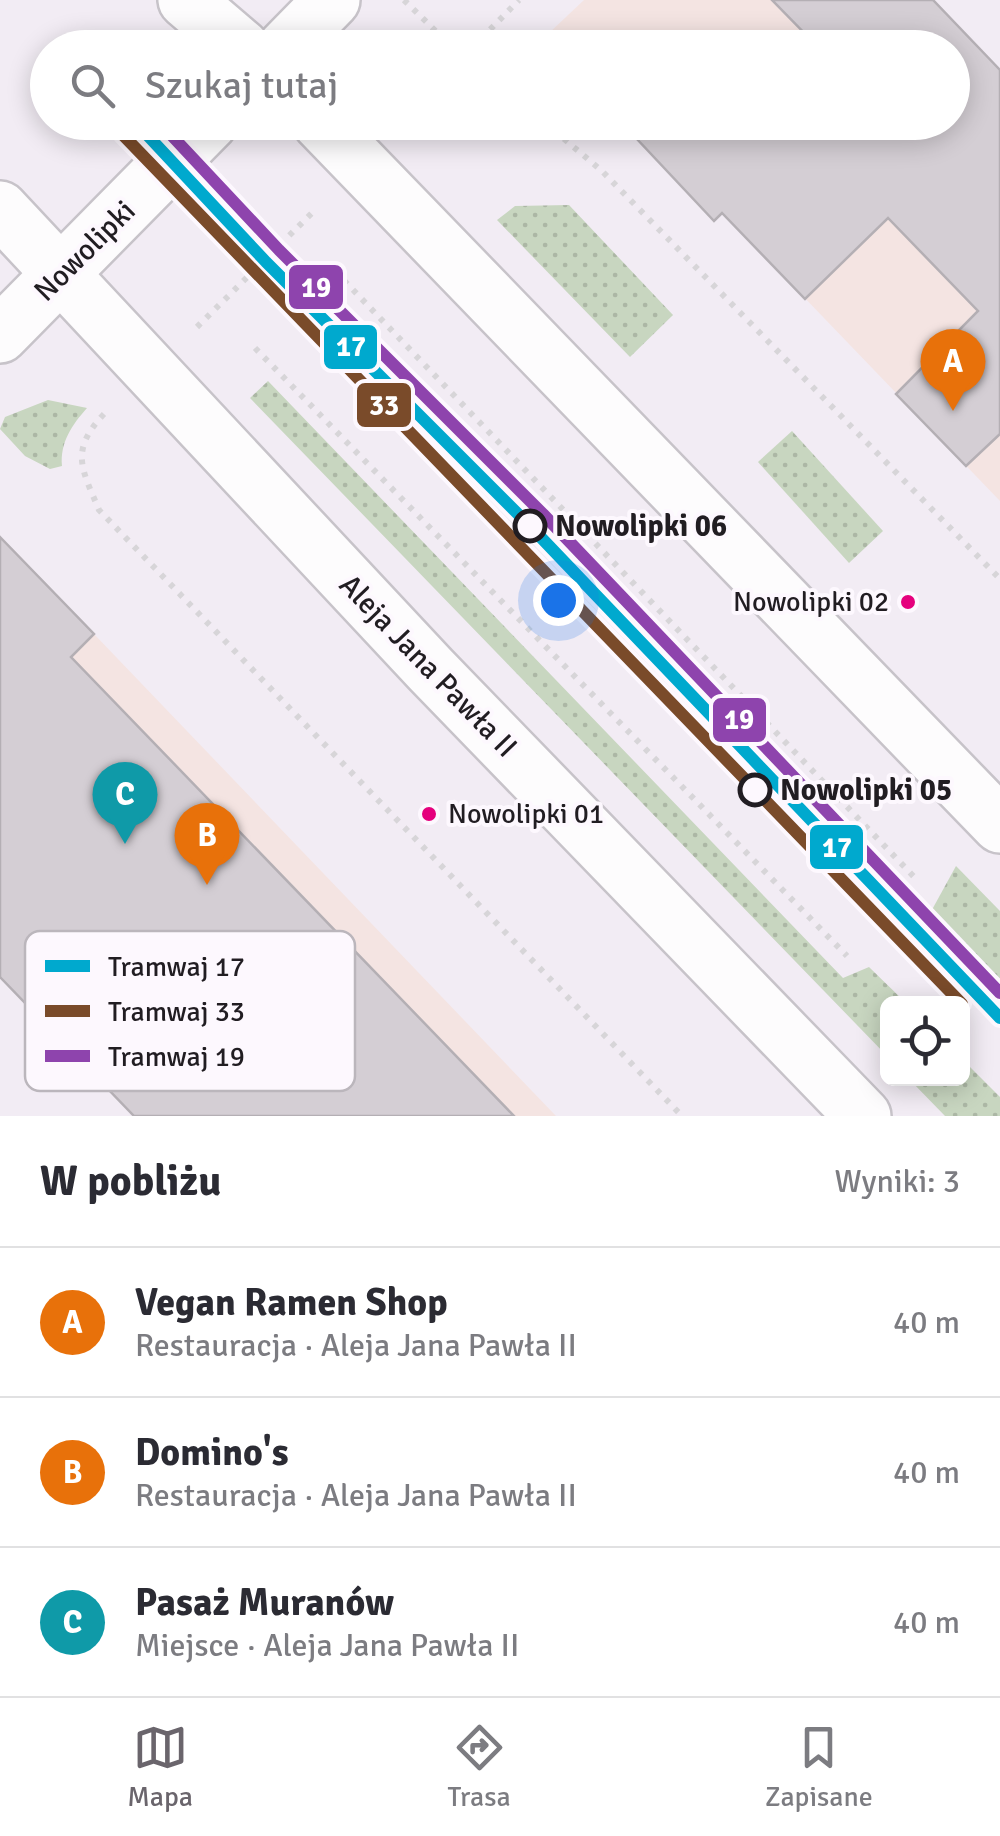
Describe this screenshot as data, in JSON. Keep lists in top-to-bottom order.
{
  "streets": {
    "main road": ["Nowolipki", "Aleja Jana Pawła II"]
  },
  "crossings": [
    ["Nowolipki", "Aleja Jana Pawła II"]
  ],
  "places": [
    "Nowolipki 06",
    "Nowolipki 02",
    "Nowolipki 05",
    "Nowolipki 01"
  ],
  "lines": ["tram line 17", "tram line 33", "tram line 19"],
  "legend": ["Tramwaj 17", "Tramwaj 33", "Tramwaj 19"],
  "page": {
    "search": "Szukaj tutaj",
    "pins": ["A", "C", "B"],
    "heading": ["W pobliżu", "Wyniki: 3"],
    "list": [
      {
        "mark": "A",
        "name": "Vegan Ramen Shop",
        "note": "Restauracja · Aleja Jana Pawła II",
        "value": "40 m"
      },
      {
        "mark": "B",
        "name": "Domino's",
        "note": "Restauracja · Aleja Jana Pawła II",
        "value": "40 m"
      },
      {
        "mark": "C",
        "name": "Pasaż Muranów",
        "note": "Miejsce · Aleja Jana Pawła II",
        "value": "40 m"
      }
    ],
    "nav": ["Mapa", "Trasa", "Zapisane"]
  }
}
